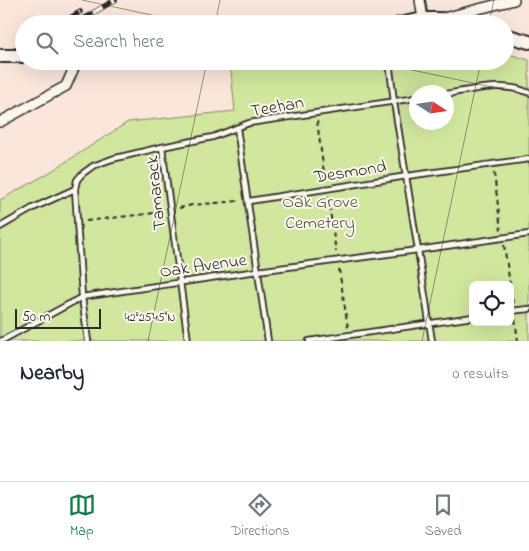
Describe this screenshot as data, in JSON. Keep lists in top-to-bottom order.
{
  "streets": {
    "lane": [
      "Teehan",
      "Desmond",
      "Tamarack",
      "Oak Avenue"
    ]
  },
  "crossings": [
    ["Teehan", "Desmond"],
    ["Teehan", "Tamarack"],
    ["Tamarack", "Oak Avenue"]
  ],
  "parks": ["Oak Grove Cemetery"],
  "scale_bar": "50 m",
  "north": "right",
  "page": {
    "search": "Search here",
    "scale": "50 m",
    "heading": ["Nearby", "0 results"],
    "nav": ["Map", "Directions", "Saved"]
  },
  "coordinates": ["42°25'45\"N"]
}
